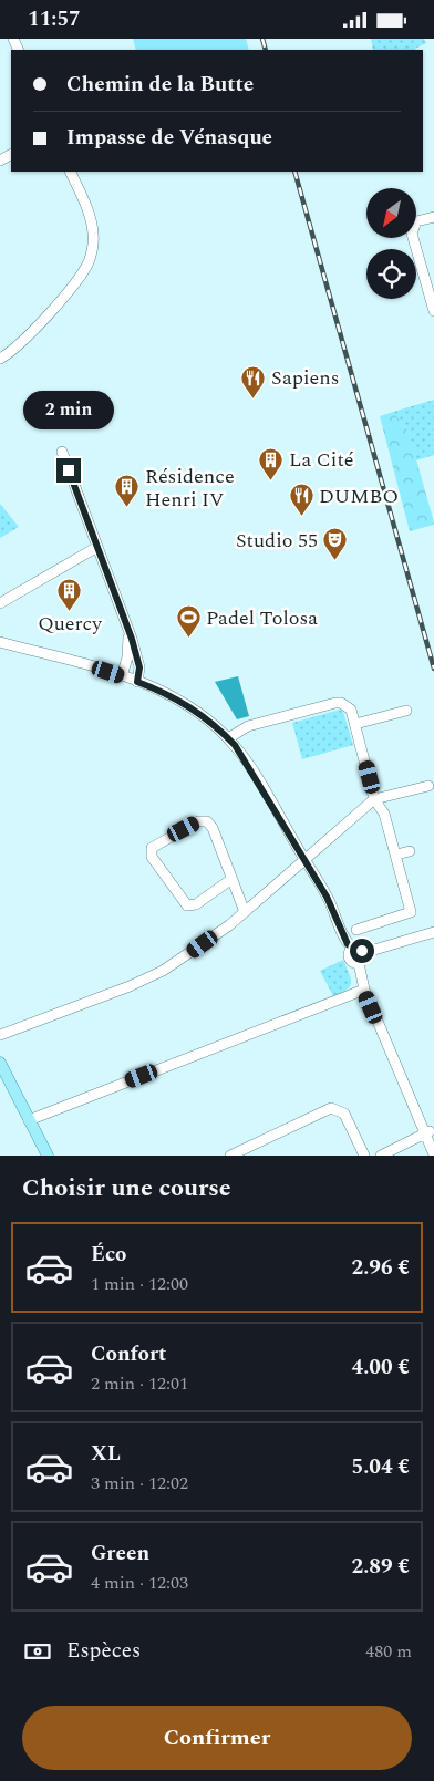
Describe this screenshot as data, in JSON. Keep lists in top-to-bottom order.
{
  "places": {
    "restaurant": ["Sapiens", "DUMBO"],
    "building": ["La Cité", "Résidence Henri IV", "Quercy"],
    "theatre": ["Studio 55"],
    "sports": ["Padel Tolosa"]
  },
  "north": "bottom left",
  "page": {
    "status": "11:57",
    "banner": ["Chemin de la Butte", "Impasse de Vénasque"],
    "bubble": "2 min",
    "heading": "Choisir une course",
    "list": [
      {
        "name": "Éco",
        "note": "1 min · 12:00",
        "value": "2.96 €"
      },
      {
        "name": "Confort",
        "note": "2 min · 12:01",
        "value": "4.00 €"
      },
      {
        "name": "XL",
        "note": "3 min · 12:02",
        "value": "5.04 €"
      },
      {
        "name": "Green",
        "note": "4 min · 12:03",
        "value": "2.89 €"
      }
    ],
    "pay": ["Espèces", "480 m"],
    "buttons": "Confirmer"
  }
}
